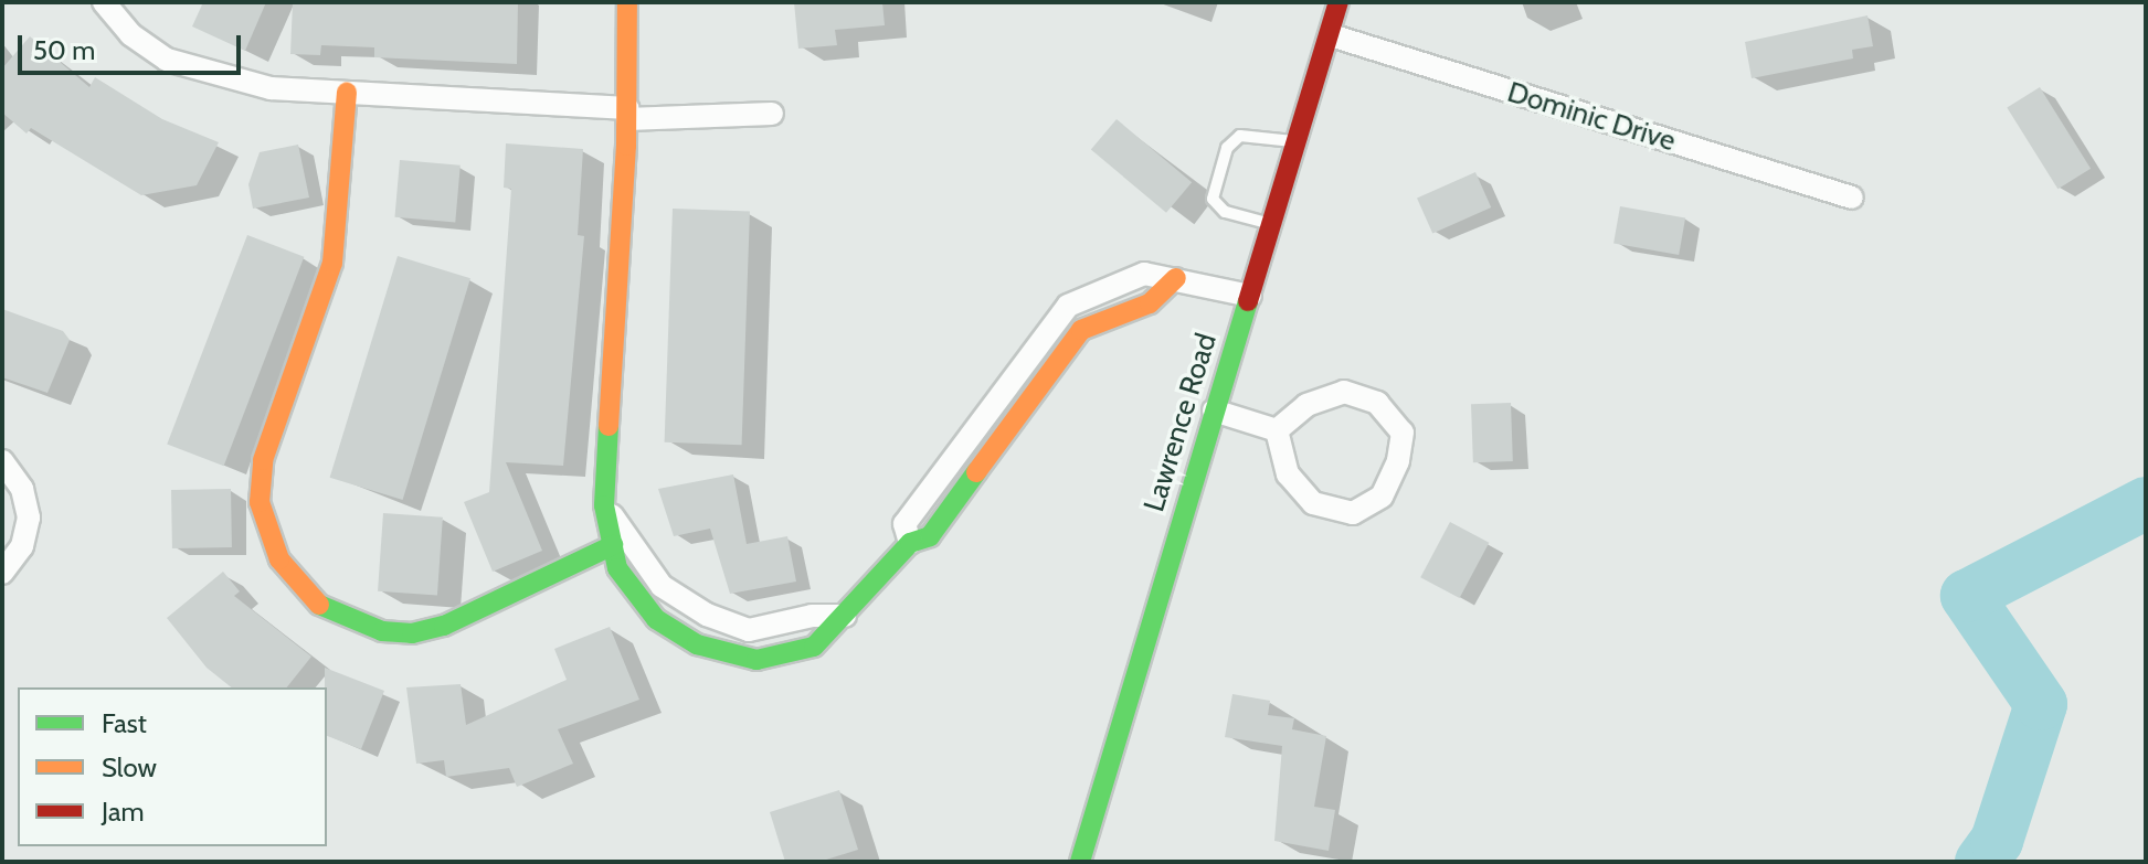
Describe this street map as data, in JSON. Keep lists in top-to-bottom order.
{
  "streets": {
    "street": ["Dominic Drive", "Lawrence Road"]
  },
  "crossings": [
    ["Dominic Drive", "Lawrence Road"]
  ],
  "legend": ["Fast", "Slow", "Jam"],
  "scale_bar": "50 m"
}
